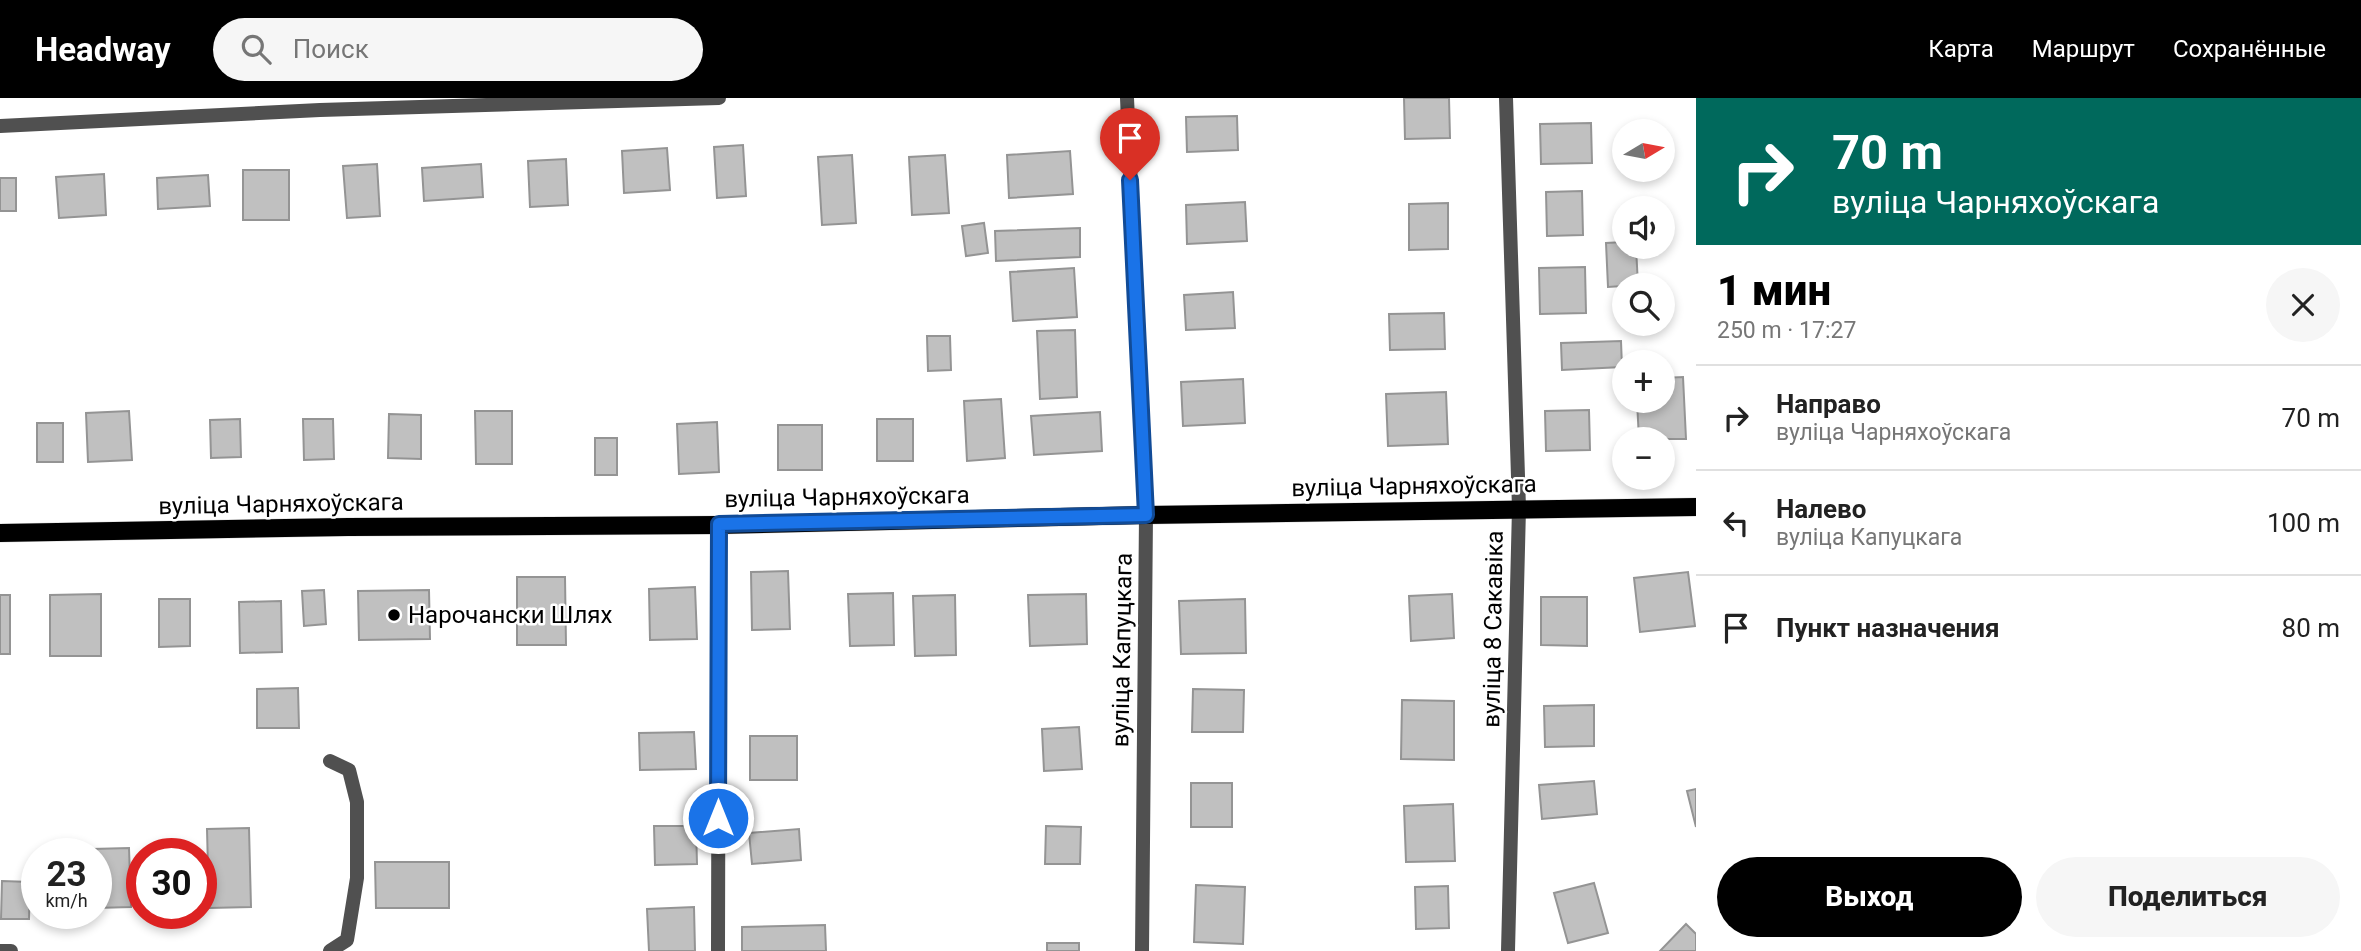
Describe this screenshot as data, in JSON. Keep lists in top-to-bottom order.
{
  "streets": {
    "main road": ["вуліца Чарняхоўскага"],
    "street": ["вуліца 8 Сакавіка", "вуліца Капуцкага"]
  },
  "crossings": [
    ["вуліца Чарняхоўскага", "вуліца 8 Сакавіка"],
    ["вуліца Чарняхоўскага", "вуліца Капуцкага"]
  ],
  "places": ["Нарочански Шлях"],
  "north": "right",
  "page": {
    "header": "Headway",
    "search": "Поиск",
    "nav": ["Карта", "Маршрут", "Сохранённые"],
    "turn": ["70 m", "вуліца Чарняхоўскага"],
    "map_buttons": ["+", "−"],
    "heading": ["1 мин", "250 m · 17:27"],
    "list": [
      {
        "name": "Направо",
        "note": "вуліца Чарняхоўскага",
        "value": "70 m"
      },
      {
        "name": "Налево",
        "note": "вуліца Капуцкага",
        "value": "100 m"
      },
      {
        "name": "Пункт назначения",
        "value": "80 m"
      }
    ],
    "speed": "23 km/h",
    "limit": "30",
    "buttons": ["Выход", "Поделиться"]
  }
}
